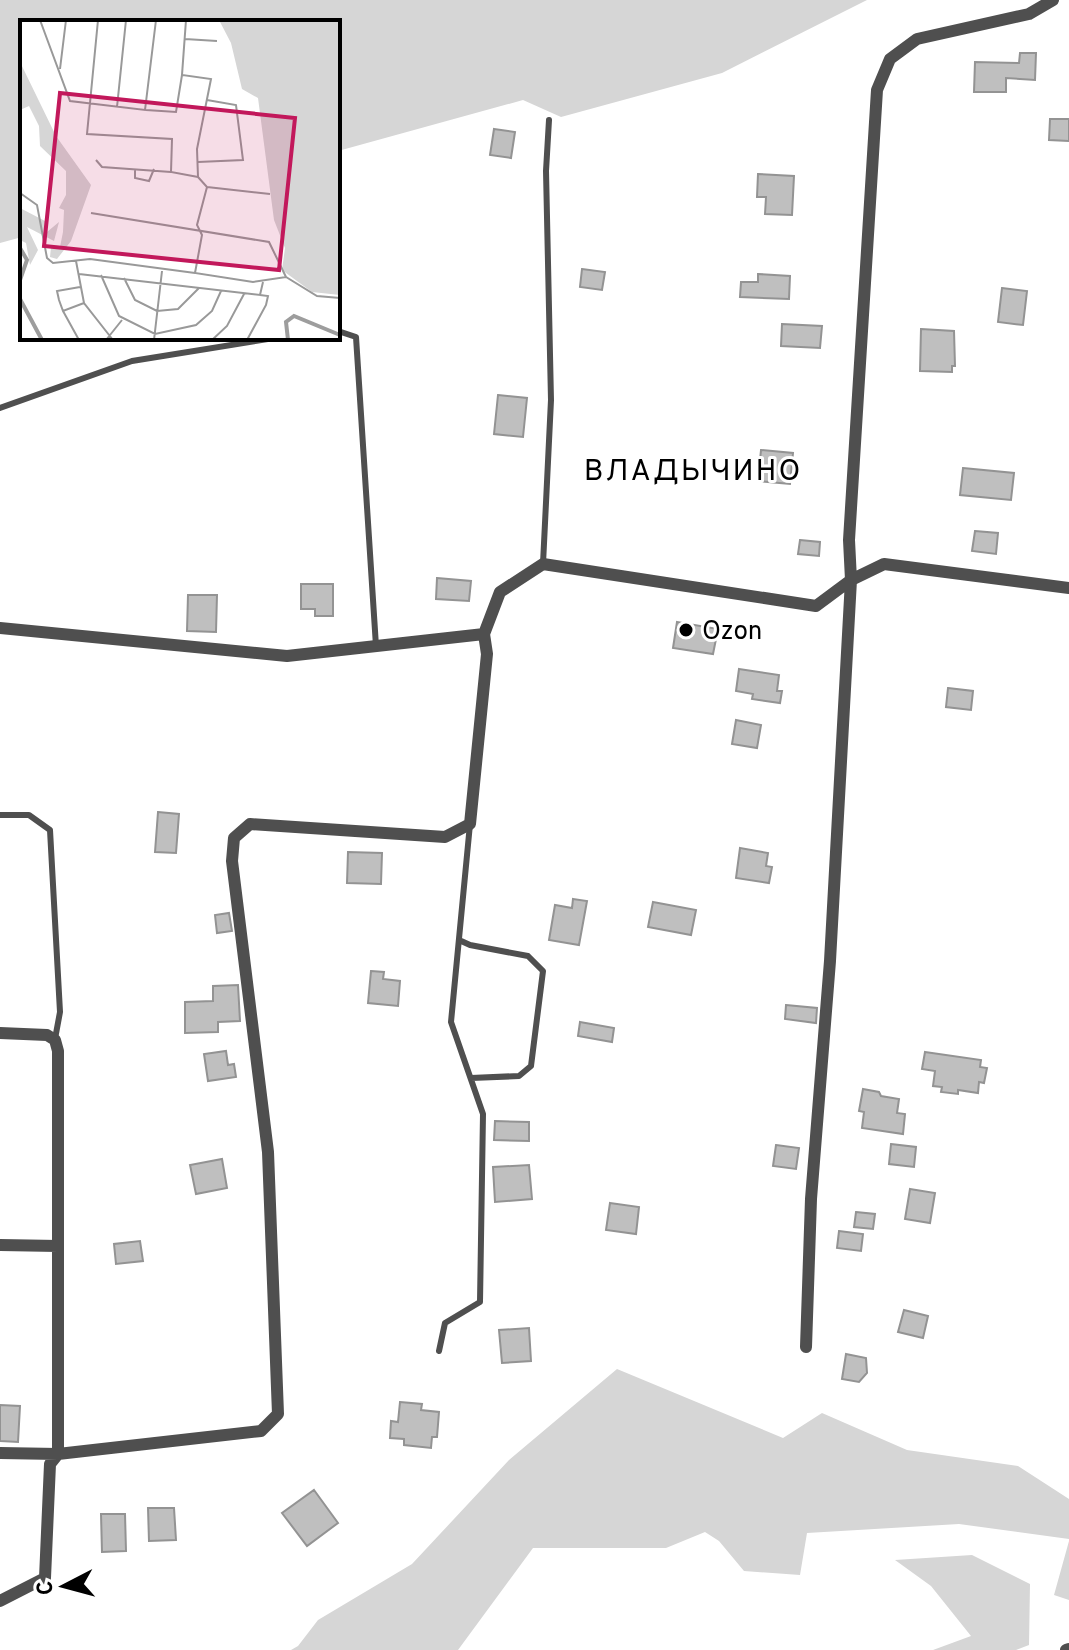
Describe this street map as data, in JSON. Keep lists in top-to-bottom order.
{
  "districts": ["ВЛАДЫЧИНО"],
  "places": ["Ozon"],
  "north": "left"
}
